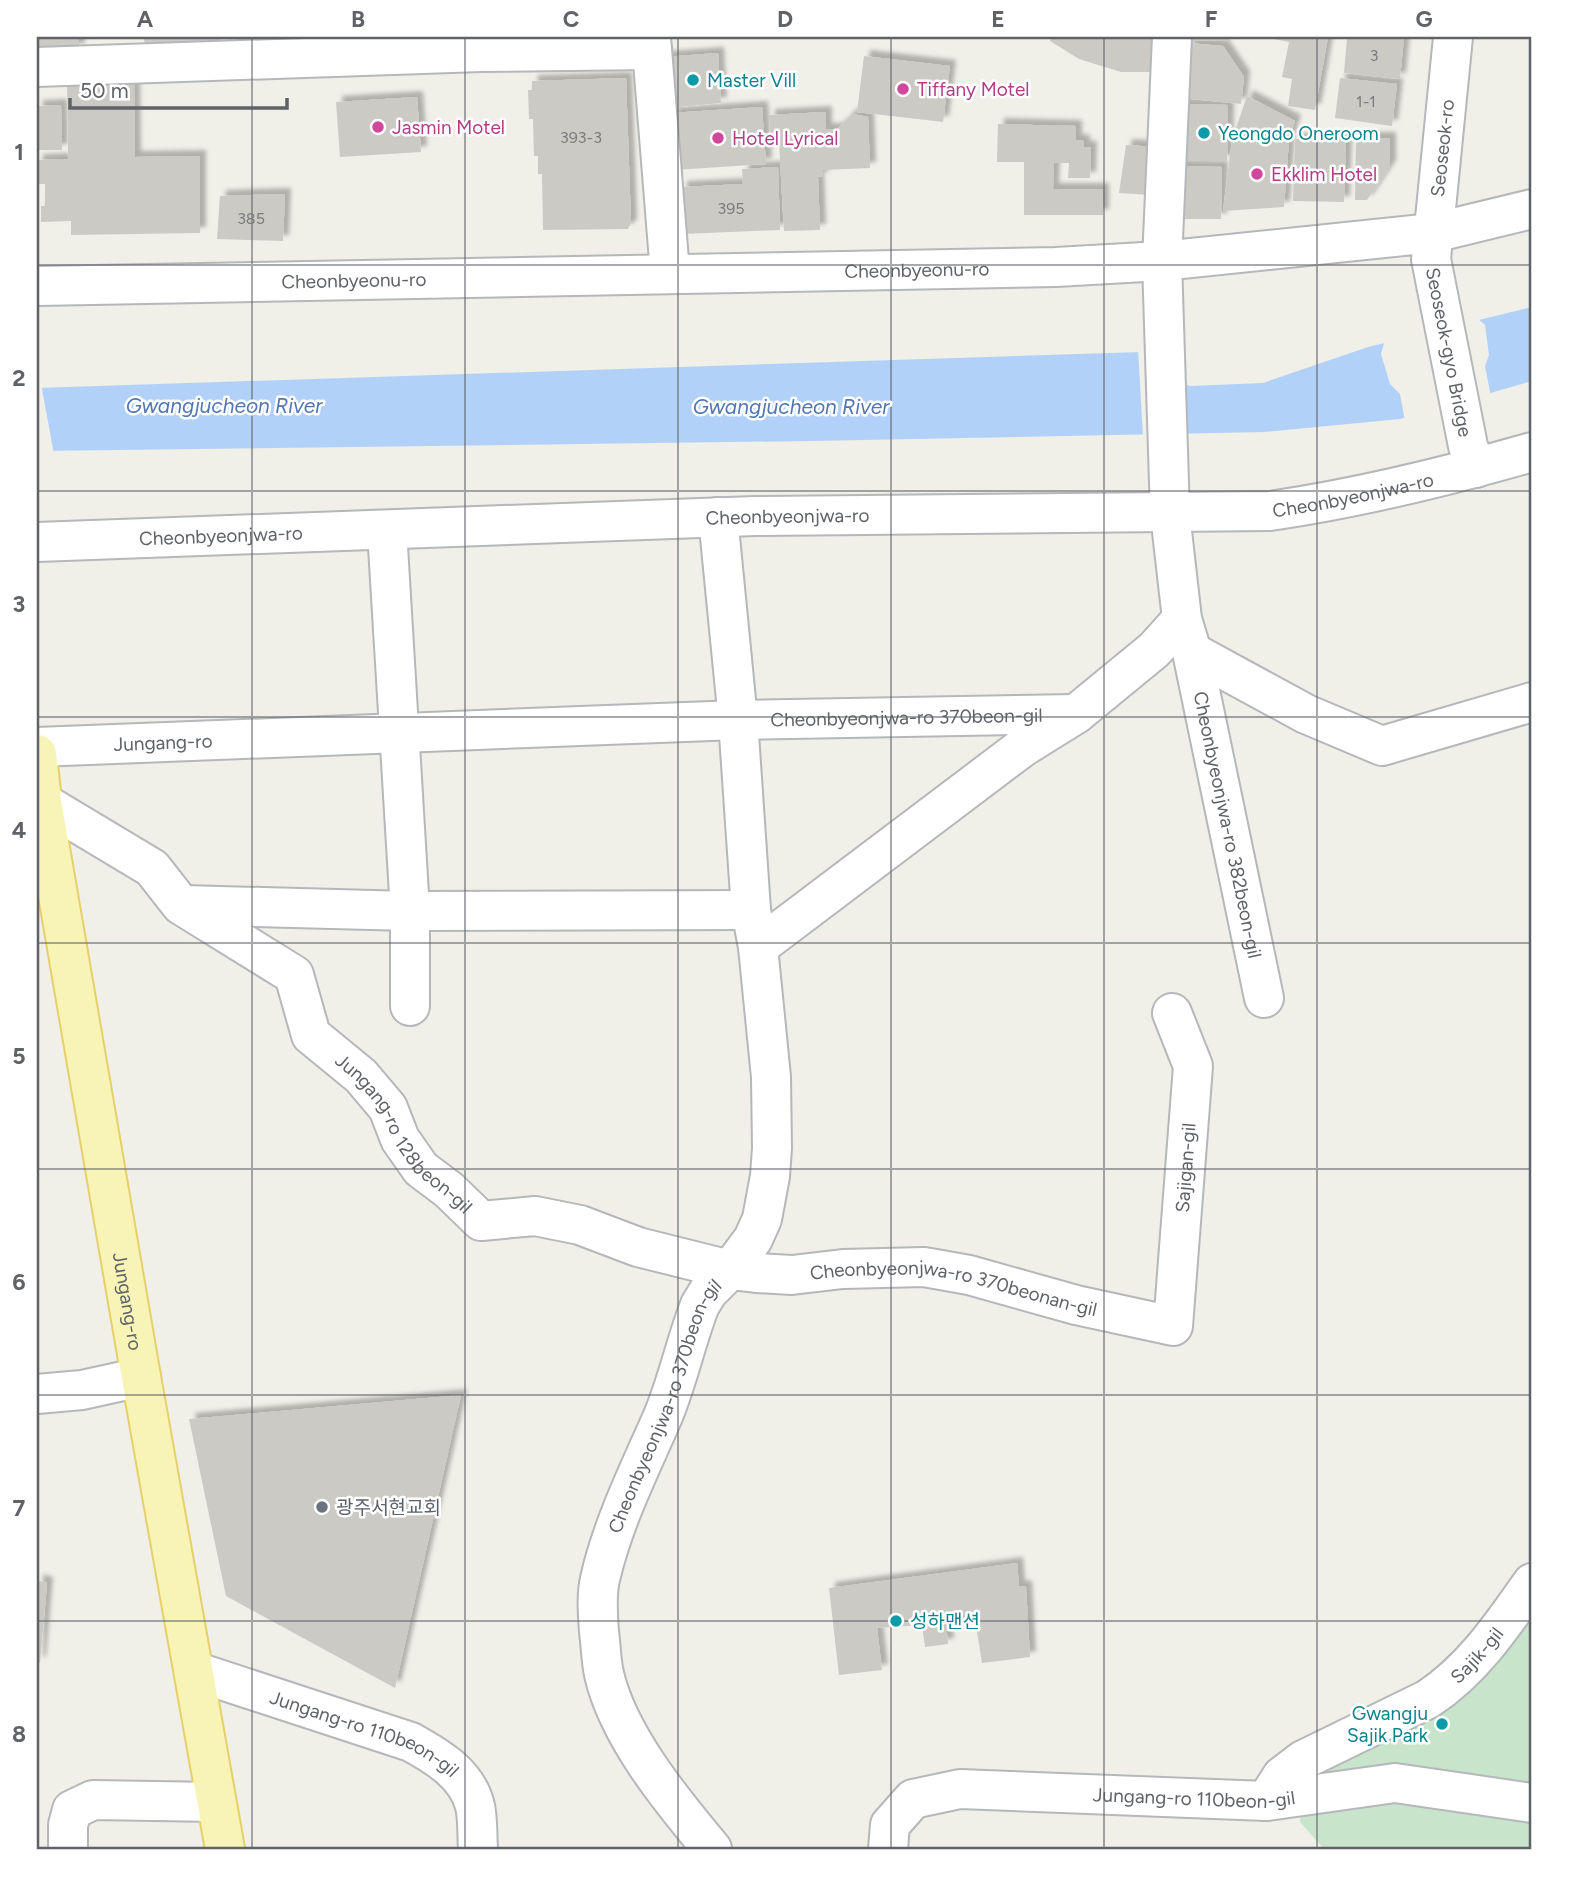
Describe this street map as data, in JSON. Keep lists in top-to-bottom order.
{
  "streets": {
    "main road": ["Jungang-ro"],
    "street": [
      "Seoseok-ro",
      "Cheonbyeonu-ro",
      "Seoseok-gyo Bridge",
      "Cheonbyeonjwa-ro",
      "Cheonbyeonjwa-ro 370beon-gil",
      "Cheonbyeonjwa-ro 382beon-gil",
      "Jungang-ro 128beon-gil",
      "Sajigan-gil",
      "Cheonbyeonjwa-ro 370beonan-gil",
      "Sajik-gil",
      "Jungang-ro 110beon-gil"
    ]
  },
  "crossings": [
    ["Seoseok-ro", "Cheonbyeonu-ro"],
    ["Seoseok-ro", "Seoseok-gyo Bridge"],
    ["Cheonbyeonu-ro", "Seoseok-gyo Bridge"],
    ["Cheonbyeonu-ro", "Cheonbyeonjwa-ro 382beon-gil"],
    ["Seoseok-gyo Bridge", "Cheonbyeonjwa-ro"],
    ["Cheonbyeonjwa-ro", "Cheonbyeonjwa-ro 370beon-gil"],
    ["Cheonbyeonjwa-ro", "Cheonbyeonjwa-ro 382beon-gil"],
    ["Cheonbyeonjwa-ro 370beon-gil", "Jungang-ro"],
    ["Cheonbyeonjwa-ro 370beon-gil", "Jungang-ro 128beon-gil"],
    ["Cheonbyeonjwa-ro 370beon-gil", "Cheonbyeonjwa-ro 370beonan-gil"],
    ["Jungang-ro", "Jungang-ro 128beon-gil"],
    ["Jungang-ro", "Jungang-ro 110beon-gil"],
    ["Jungang-ro 128beon-gil", "Cheonbyeonjwa-ro 370beonan-gil"],
    ["Sajigan-gil", "Cheonbyeonjwa-ro 370beonan-gil"],
    ["Sajik-gil", "Jungang-ro 110beon-gil"]
  ],
  "water": ["Gwangjucheon River"],
  "places": [
    "Master Vill",
    "Tiffany Motel",
    "Jasmin Motel",
    "Yeongdo Oneroom",
    "Hotel Lyrical",
    "Ekklim Hotel",
    "광주서현교회",
    "성하맨션",
    "Gwangju Sajik Park"
  ],
  "house_numbers": [
    "3",
    "1-1",
    "393-3",
    "395",
    "385"
  ],
  "scale_bar": "50 m",
  "grid": {
    "columns": [
      "A",
      "B",
      "C",
      "D",
      "E",
      "F",
      "G"
    ],
    "rows": [
      "1",
      "2",
      "3",
      "4",
      "5",
      "6",
      "7",
      "8"
    ]
  }
}
